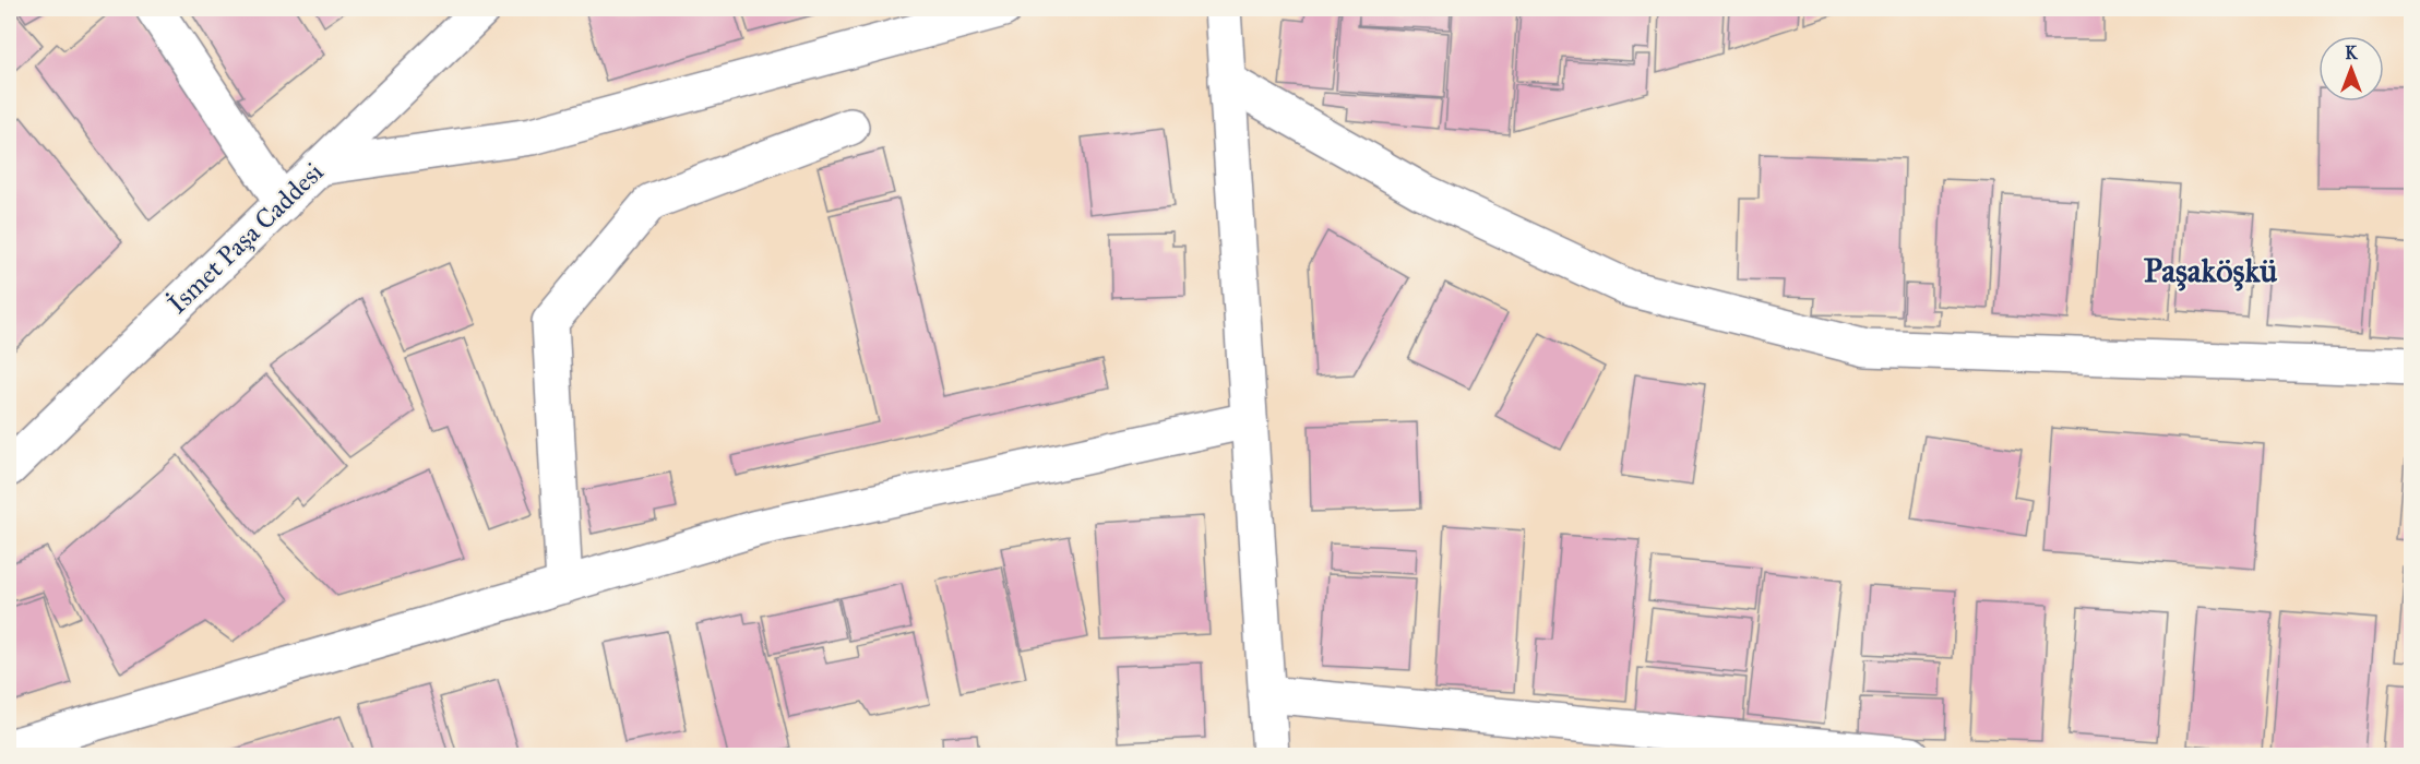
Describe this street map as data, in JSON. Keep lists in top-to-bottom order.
{
  "streets": {
    "street": ["İsmet Paşa Caddesi"]
  },
  "districts": ["Paşaköşkü"],
  "north": "top"
}
